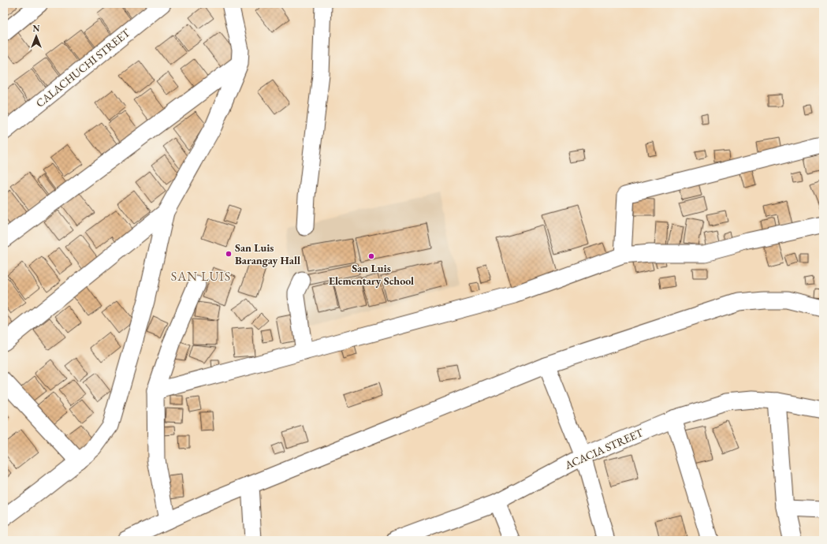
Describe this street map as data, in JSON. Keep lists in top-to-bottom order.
{
  "streets": {
    "street": ["CALACHUCHI STREET", "ACACIA STREET"]
  },
  "districts": ["SAN LUIS"],
  "places": ["San Luis Barangay Hall", "San Luis Elementary School"],
  "north": "top"
}
